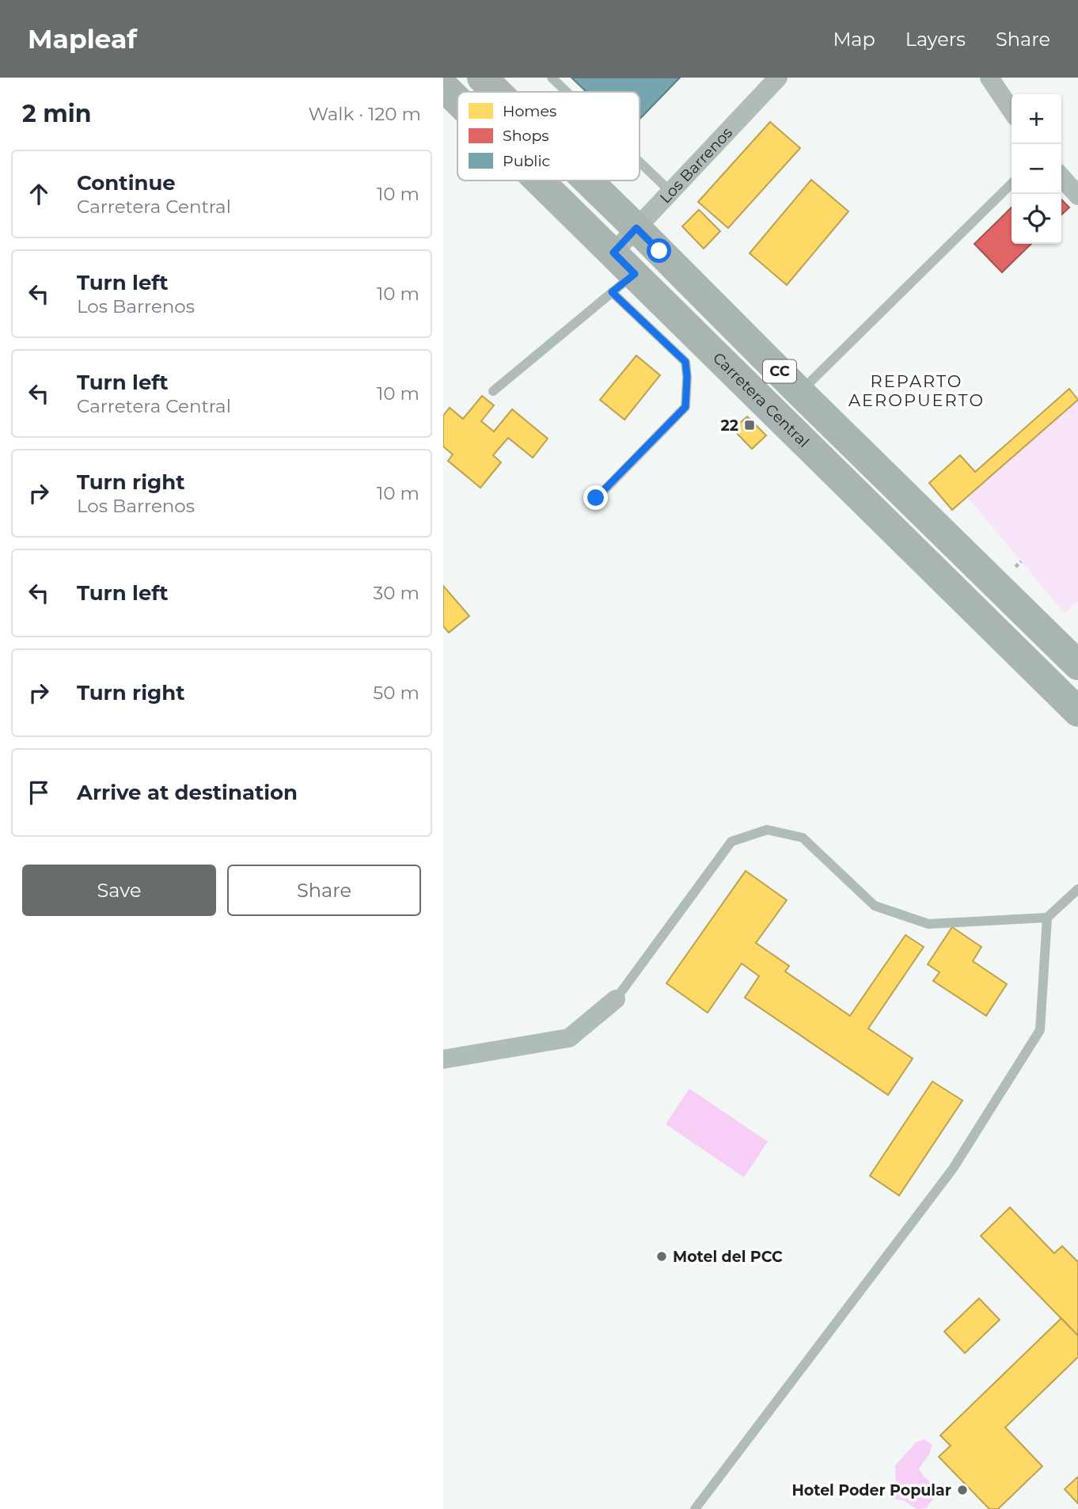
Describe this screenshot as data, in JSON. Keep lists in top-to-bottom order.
{
  "streets": {
    "main road": ["CC", "Carretera Central"],
    "street": ["Los Barrenos"]
  },
  "crossings": [
    ["Los Barrenos", "CC"],
    ["Los Barrenos", "Carretera Central"]
  ],
  "districts": ["REPARTO AEROPUERTO"],
  "places": {
    "transit": ["22"],
    "other": ["Motel del PCC", "Hotel Poder Popular"]
  },
  "legend": ["Homes", "Shops", "Public"],
  "page": {
    "header": "Mapleaf",
    "nav": ["Map", "Layers", "Share"],
    "heading": ["2 min", "Walk · 120 m"],
    "map_buttons": ["+", "−"],
    "list": [
      ["Continue", "Carretera Central", "10 m"],
      ["Turn left", "Los Barrenos", "10 m"],
      ["Turn left", "Carretera Central", "10 m"],
      ["Turn right", "Los Barrenos", "10 m"],
      ["Turn left", "30 m"],
      ["Turn right", "50 m"],
      "Arrive at destination"
    ],
    "buttons": ["Save", "Share"]
  }
}
